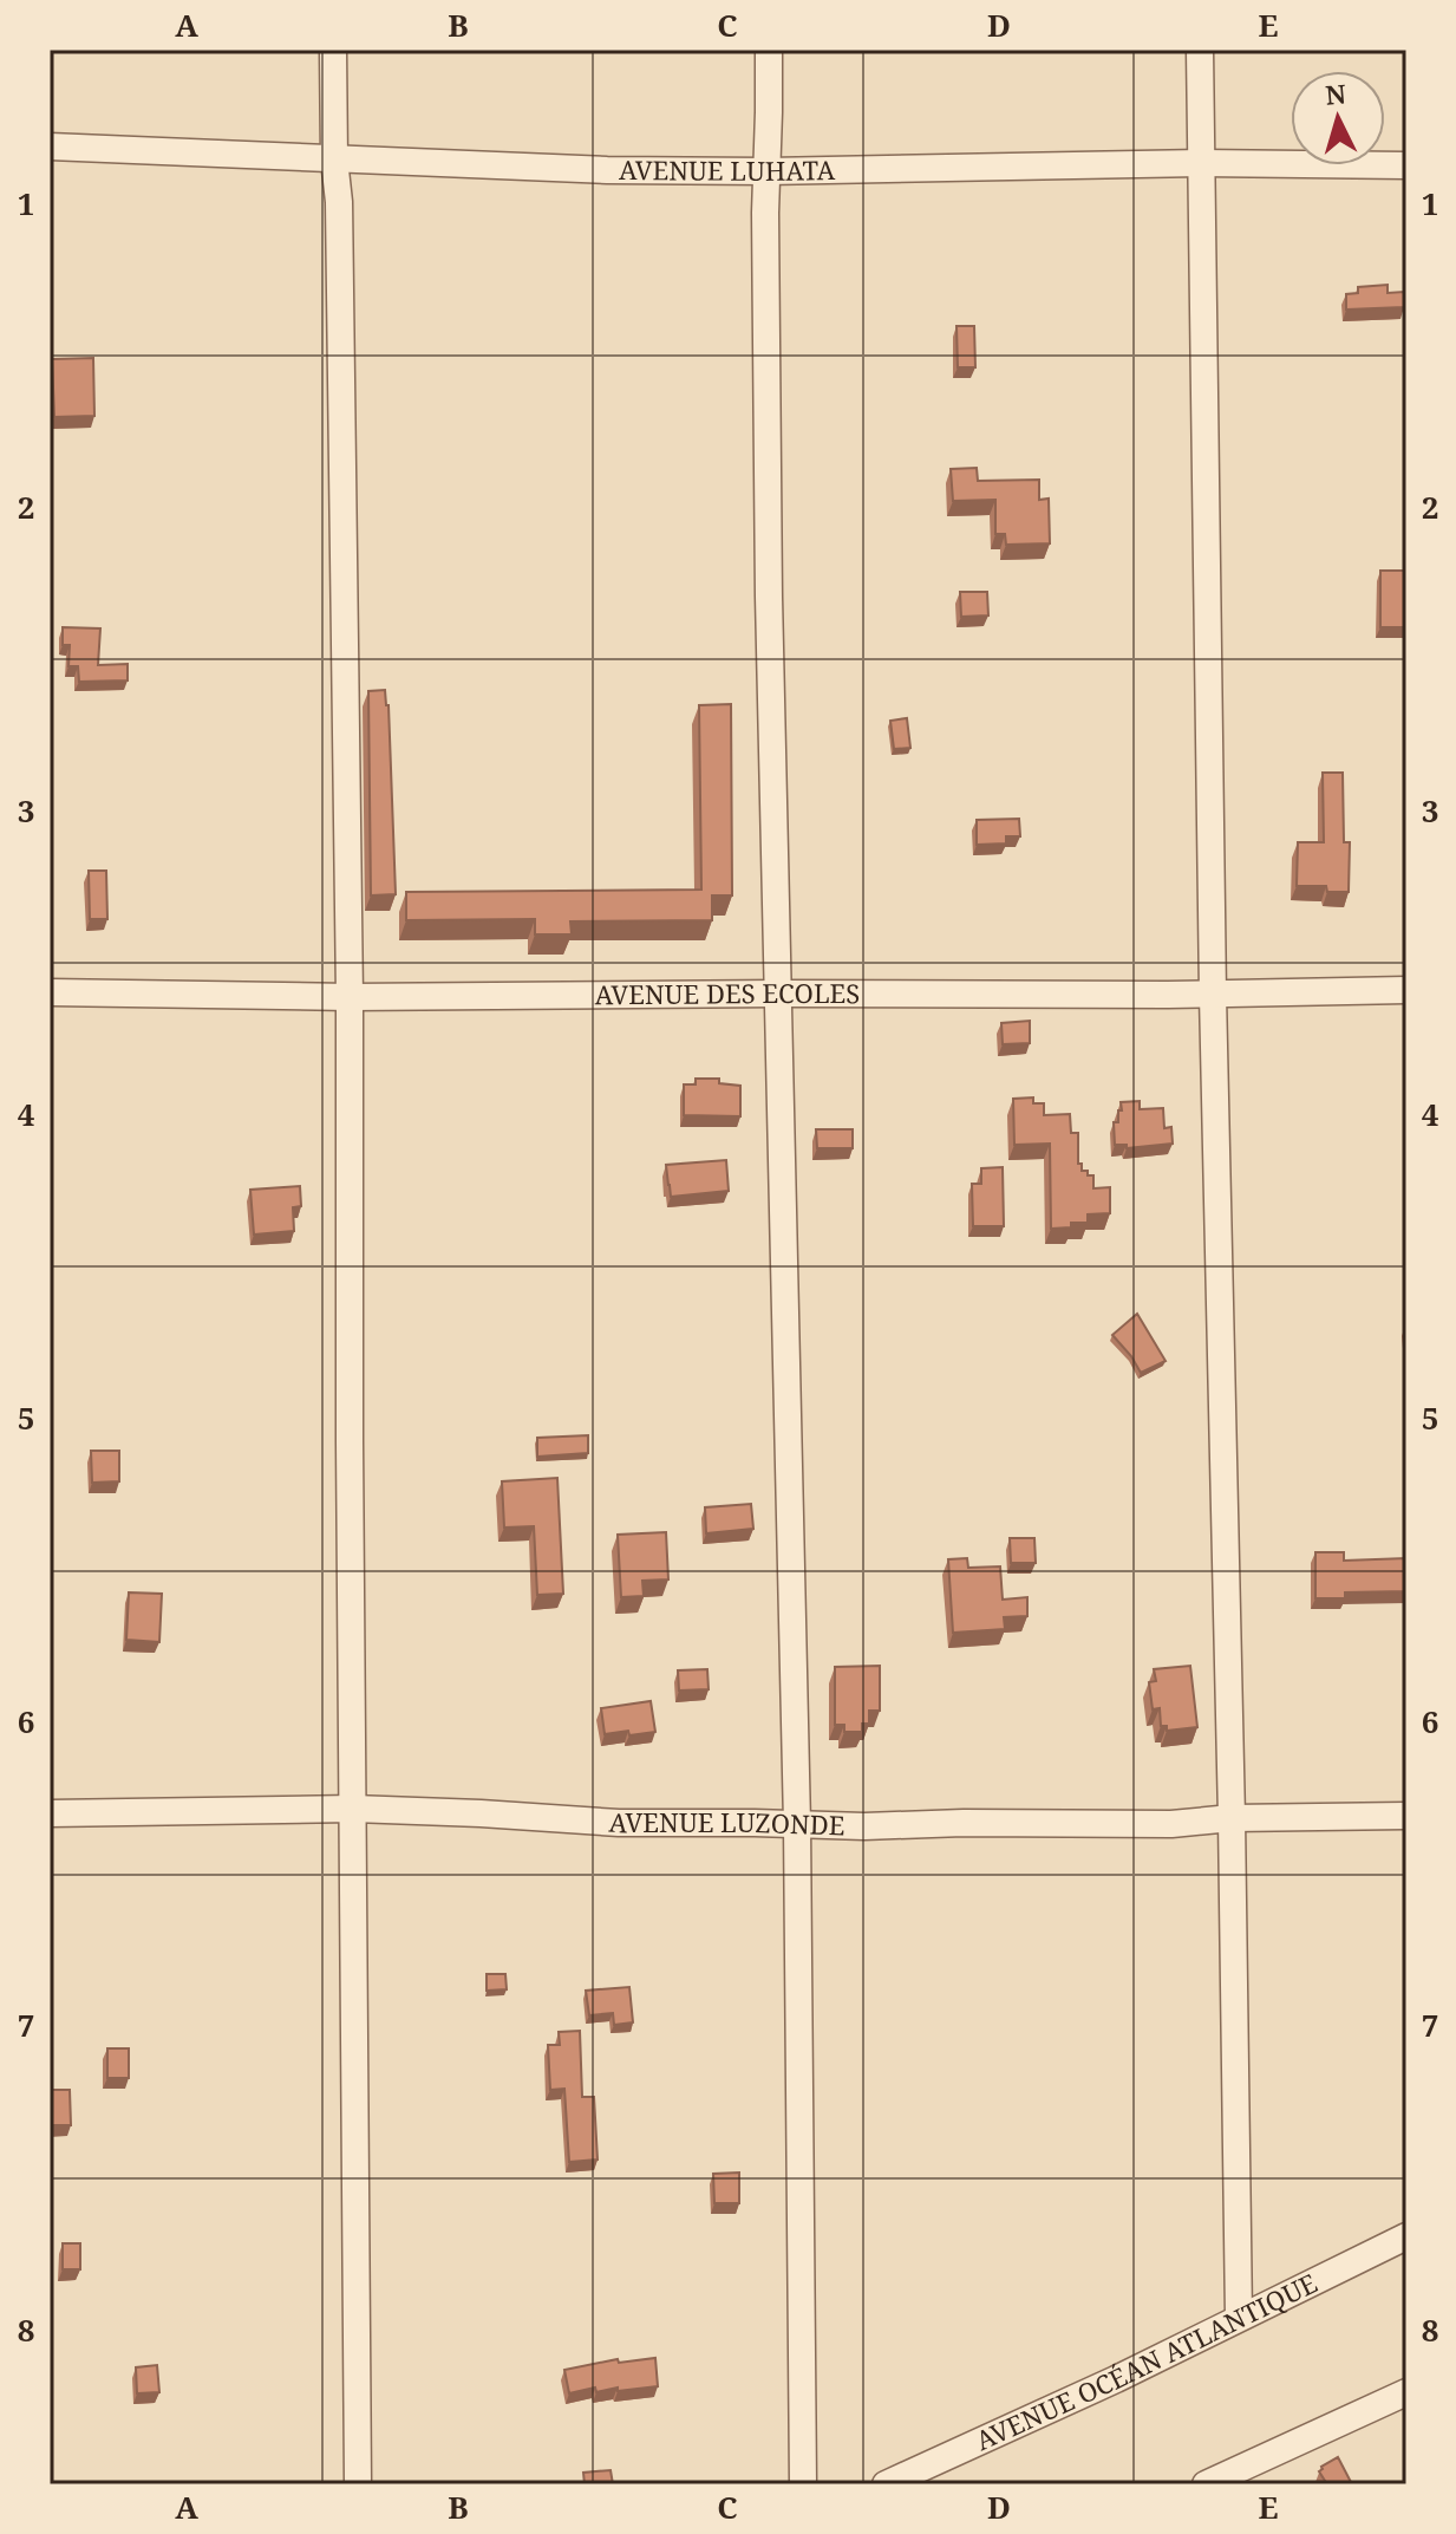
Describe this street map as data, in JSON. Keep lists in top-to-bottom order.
{
  "streets": {
    "street": [
      "AVENUE LUHATA",
      "AVENUE DES ECOLES",
      "AVENUE LUZONDE",
      "AVENUE OCÉAN ATLANTIQUE"
    ]
  },
  "north": "top",
  "grid": {
    "columns": [
      "A",
      "B",
      "C",
      "D",
      "E"
    ],
    "rows": [
      "1",
      "2",
      "3",
      "4",
      "5",
      "6",
      "7",
      "8"
    ]
  }
}
